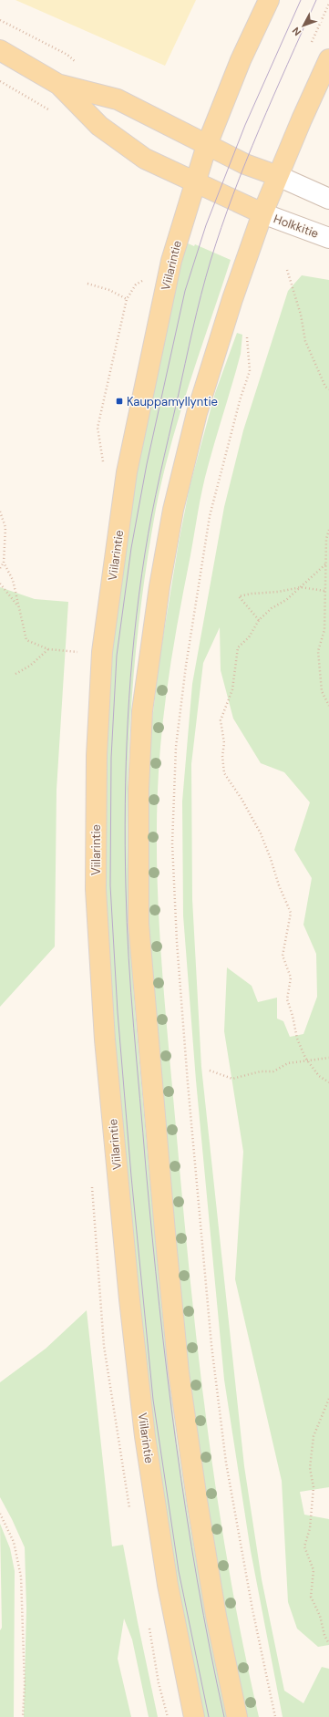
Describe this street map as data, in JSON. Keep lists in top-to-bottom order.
{
  "streets": {
    "main road": ["Viilarintie"],
    "street": ["Holkkitie"]
  },
  "places": {
    "transit": ["Kauppamyllyntie"]
  },
  "north": "bottom left"
}
